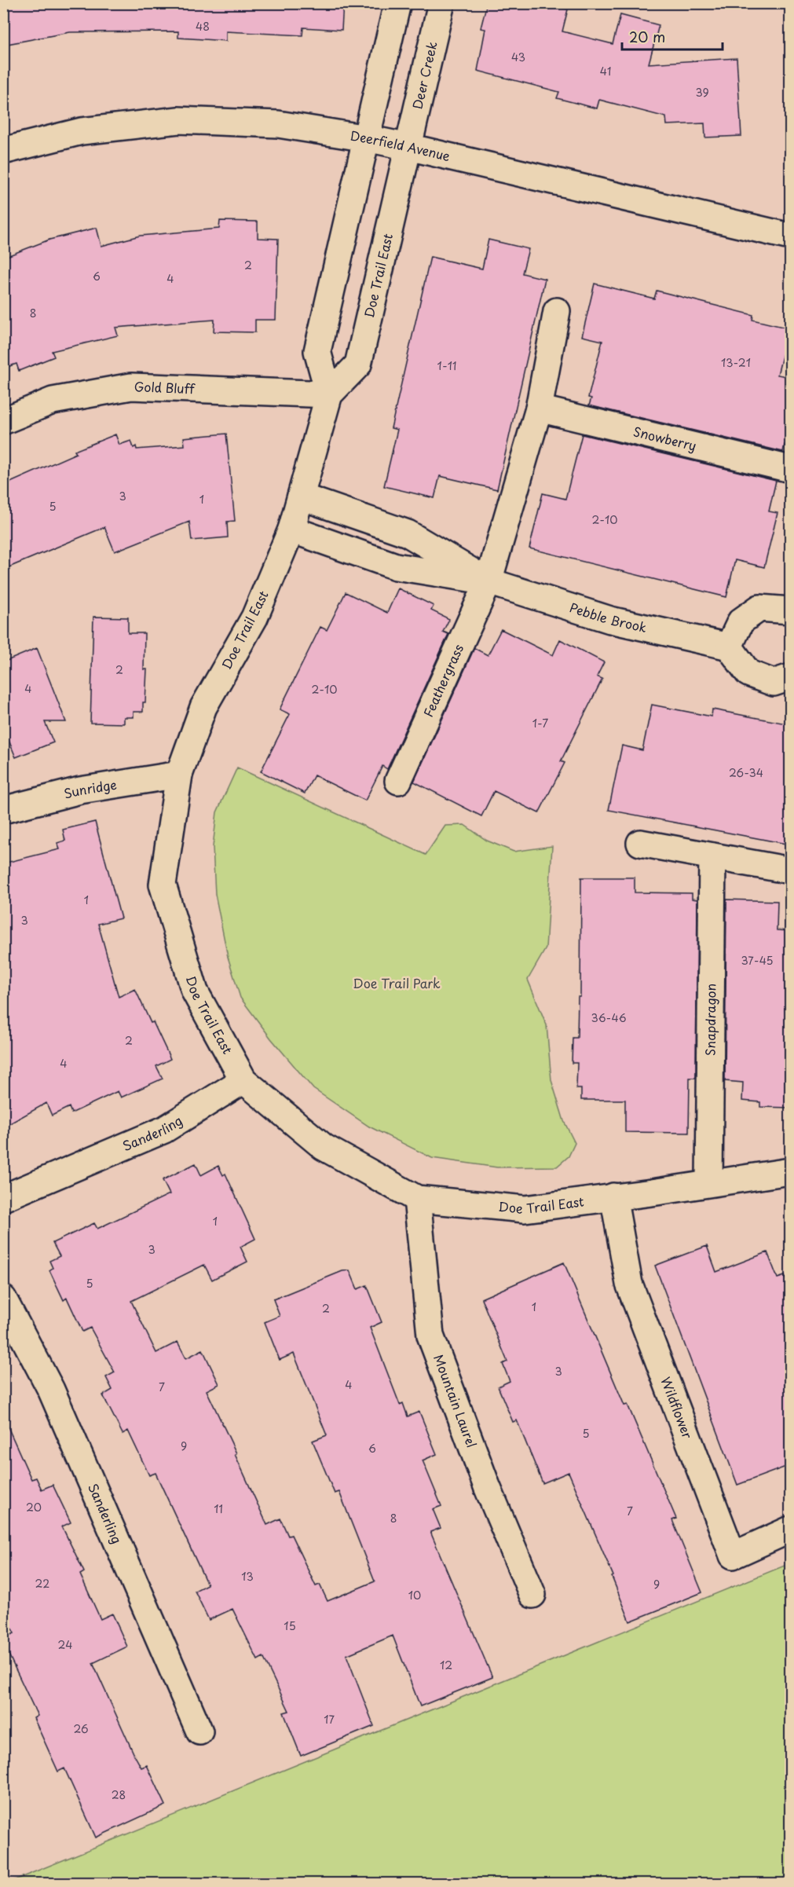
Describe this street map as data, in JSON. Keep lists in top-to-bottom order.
{
  "streets": {
    "street": [
      "Deer Creek",
      "Deerfield Avenue",
      "Doe Trail East",
      "Gold Bluff",
      "Snowberry",
      "Pebble Brook",
      "Feathergrass",
      "Sunridge",
      "Snapdragon",
      "Sanderling",
      "Mountain Laurel",
      "Wildflower"
    ]
  },
  "crossings": [
    ["Deer Creek", "Deerfield Avenue"],
    ["Deer Creek", "Doe Trail East"],
    ["Deerfield Avenue", "Doe Trail East"],
    ["Doe Trail East", "Gold Bluff"],
    ["Doe Trail East", "Pebble Brook"],
    ["Doe Trail East", "Sunridge"],
    ["Doe Trail East", "Snapdragon"],
    ["Doe Trail East", "Sanderling"],
    ["Doe Trail East", "Mountain Laurel"],
    ["Doe Trail East", "Wildflower"],
    ["Pebble Brook", "Feathergrass"]
  ],
  "parks": ["Doe Trail Park"],
  "house_numbers": [
    "48",
    "43",
    "41",
    "39",
    "2",
    "6",
    "4",
    "8",
    "13-21",
    "1-11",
    "3",
    "1",
    "5",
    "2-10",
    "2",
    "4",
    "2-10",
    "1-7",
    "26-34",
    "1",
    "3",
    "37-45",
    "36-46",
    "2",
    "4",
    "1",
    "3",
    "5",
    "1",
    "2",
    "3",
    "4",
    "7",
    "5",
    "9",
    "6",
    "20",
    "11",
    "7",
    "8",
    "13",
    "22",
    "9",
    "10",
    "15",
    "24",
    "12",
    "17",
    "26",
    "28"
  ],
  "scale_bar": "20 m"
}
